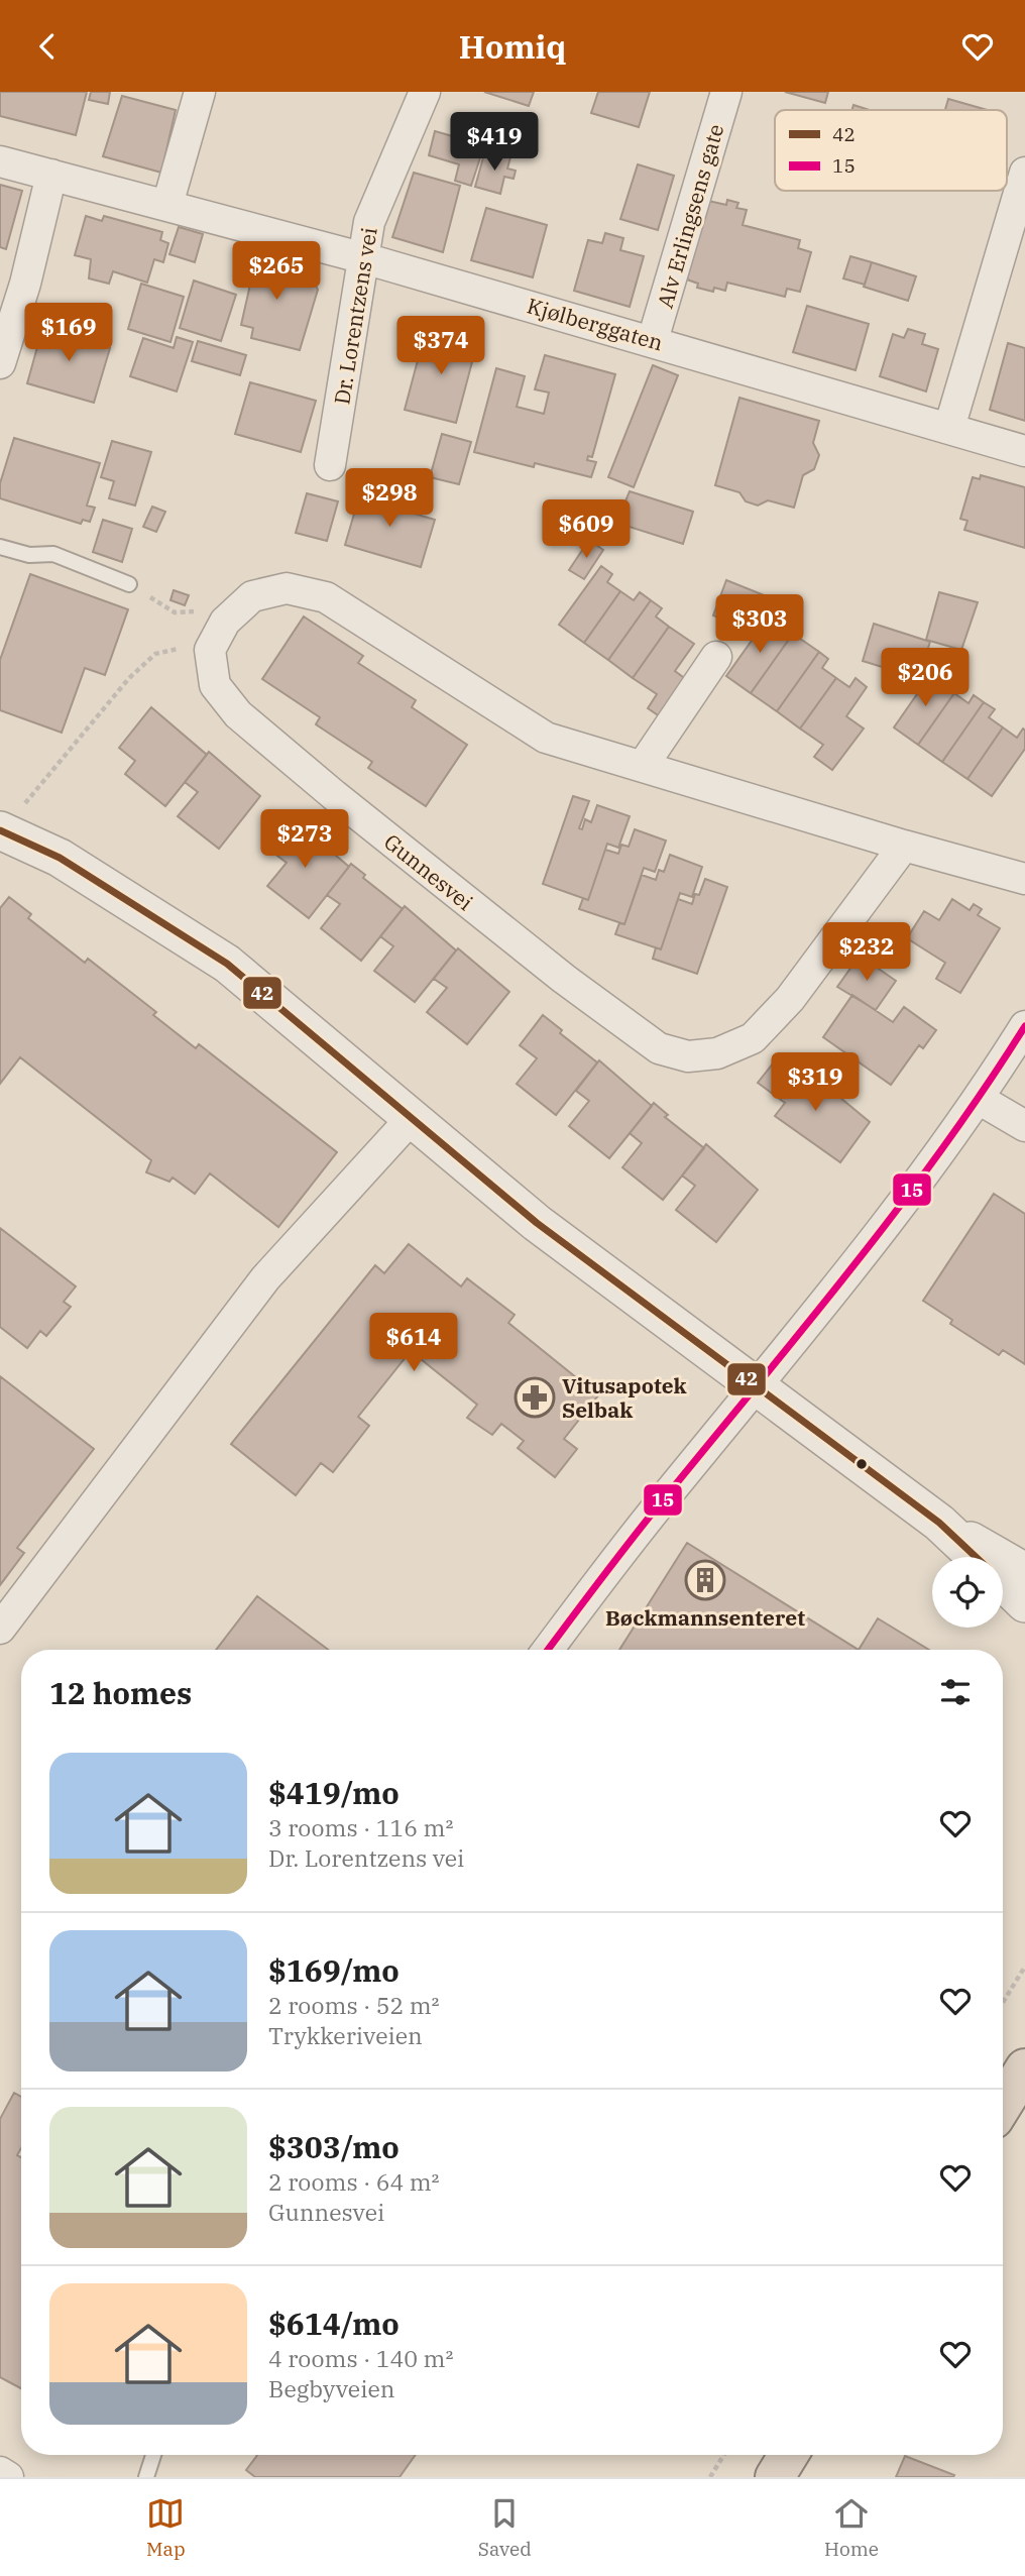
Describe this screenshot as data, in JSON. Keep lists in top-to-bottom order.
{
  "streets": {
    "street": [
      "Alv Erlingsens gate",
      "Dr. Lorentzens vei",
      "Kjølberggaten",
      "Gunnesvei"
    ]
  },
  "crossings": [
    ["Alv Erlingsens gate", "Kjølberggaten"],
    ["Dr. Lorentzens vei", "Kjølberggaten"]
  ],
  "places": {
    "pharmacy": ["Vitusapotek Selbak"],
    "building": ["Bøckmannsenteret"]
  },
  "lines": ["transit line 42", "transit line 15"],
  "legend": ["42", "15"],
  "page": {
    "header": "Homiq",
    "price": [
      "$419",
      "$265",
      "$169",
      "$374",
      "$298",
      "$609",
      "$303",
      "$206",
      "$273",
      "$232",
      "$319",
      "$614"
    ],
    "heading": "12 homes",
    "list": [
      {
        "name": "$419/mo",
        "note": "3 rooms · 116 m² · Dr. Lorentzens vei"
      },
      {
        "name": "$169/mo",
        "note": "2 rooms · 52 m² · Trykkeriveien"
      },
      {
        "name": "$303/mo",
        "note": "2 rooms · 64 m² · Gunnesvei"
      },
      {
        "name": "$614/mo",
        "note": "4 rooms · 140 m² · Begbyveien"
      }
    ],
    "tabs": ["Map", "Saved", "Home"]
  }
}
